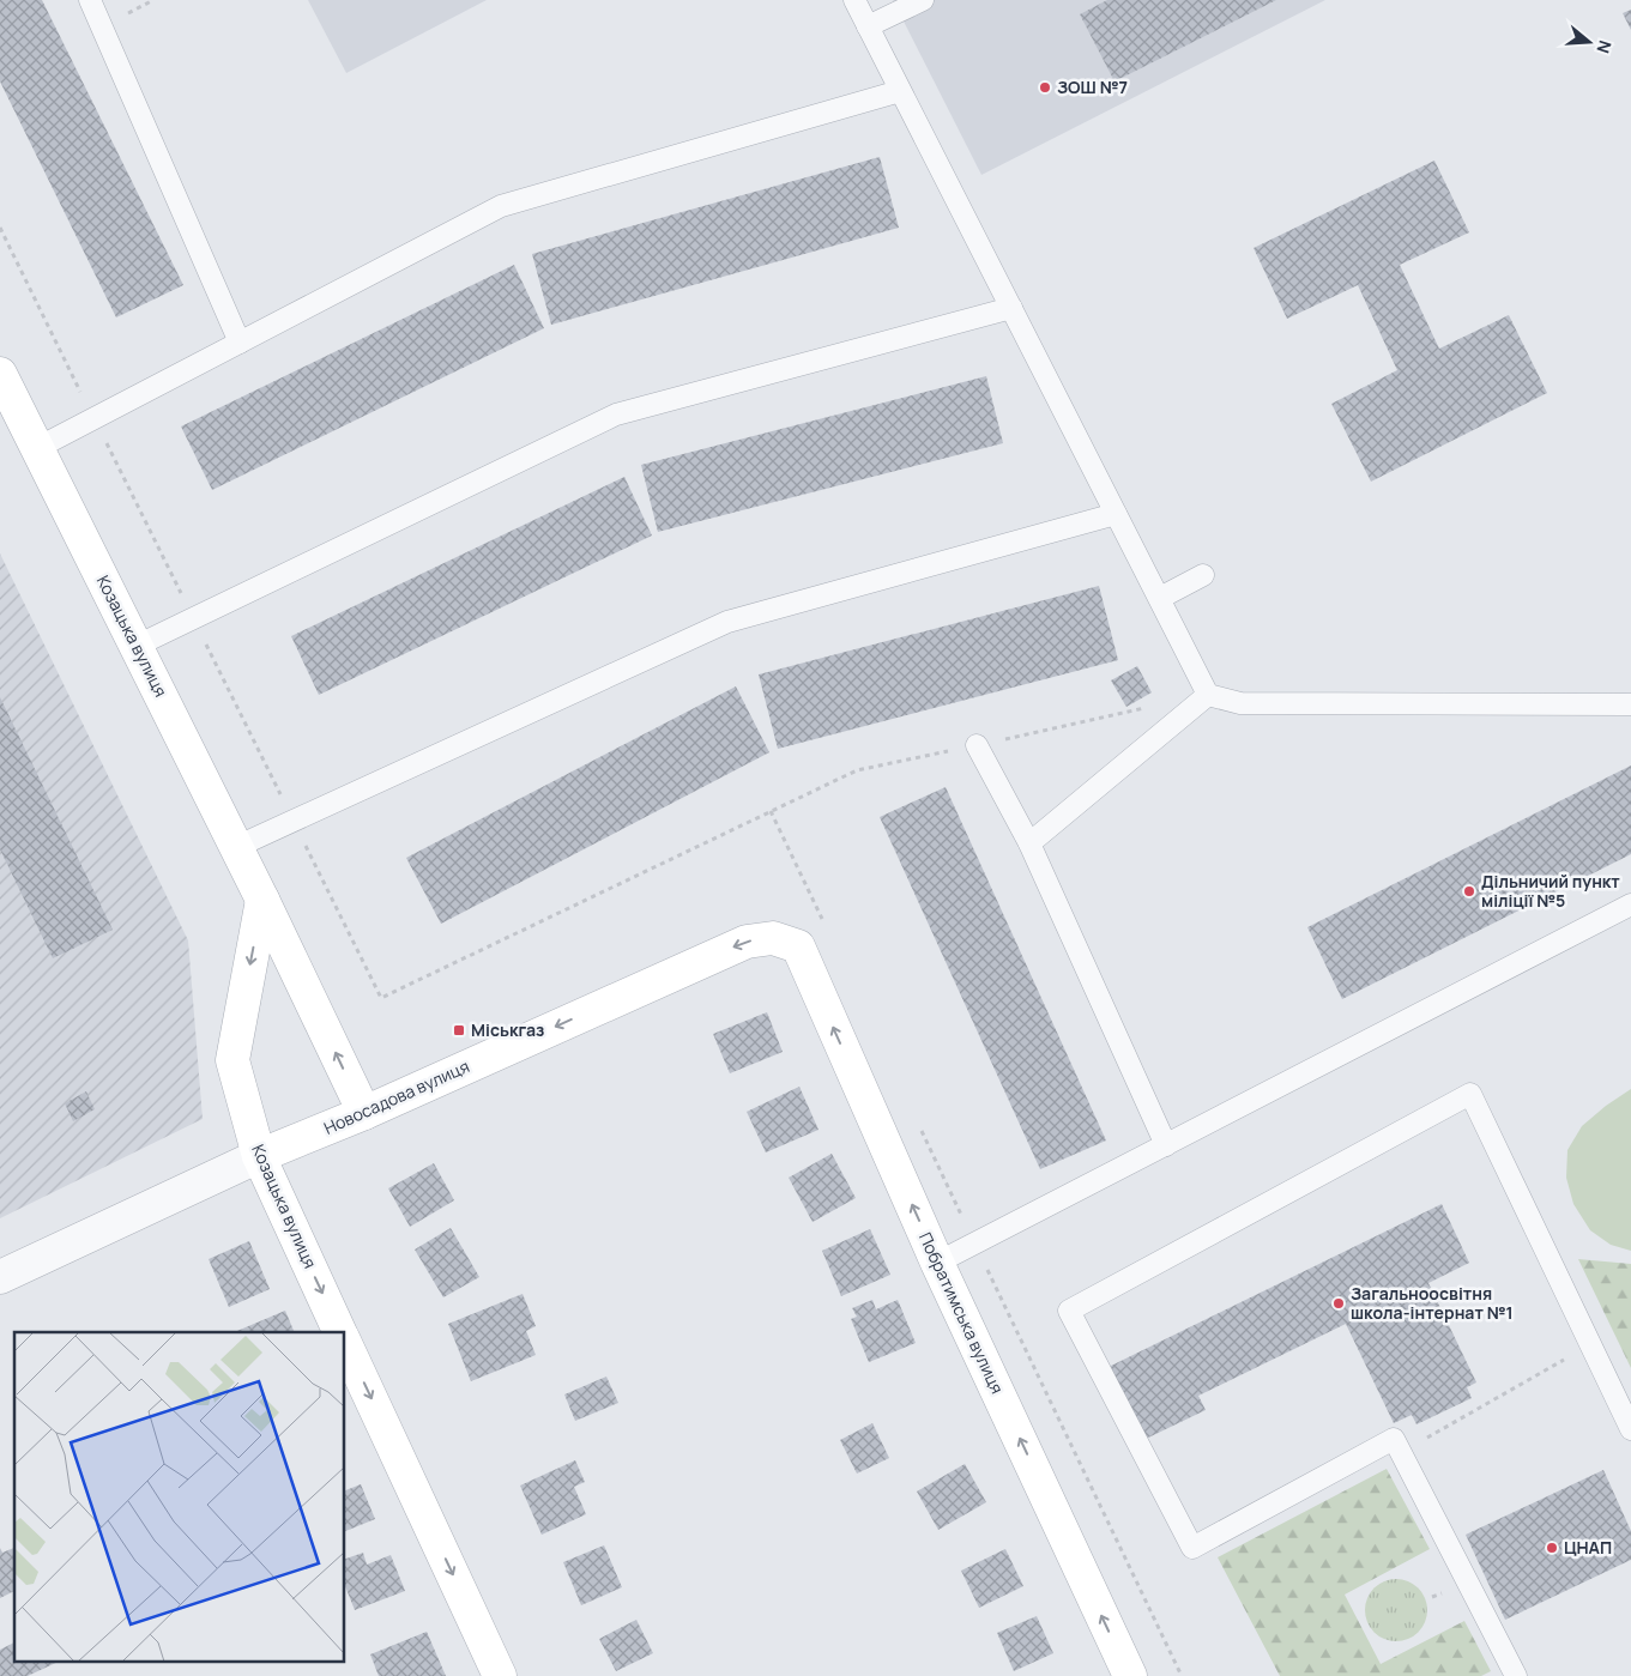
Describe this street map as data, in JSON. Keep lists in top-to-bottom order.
{
  "streets": {
    "street": ["Козацька вулиця", "Новосадова вулиця", "Побратимська вулиця"]
  },
  "crossings": [
    ["Козацька вулиця", "Новосадова вулиця"],
    ["Новосадова вулиця", "Побратимська вулиця"]
  ],
  "one_way": ["Новосадова вулиця", "Побратимська вулиця"],
  "places": {
    "other": [
      "ЗОШ №7",
      "Дільничий пункт міліції №5",
      "Загальноосвітня школа-інтернат №1",
      "ЦНАП"
    ],
    "transit": ["Міськгаз"]
  },
  "north": "right"
}
